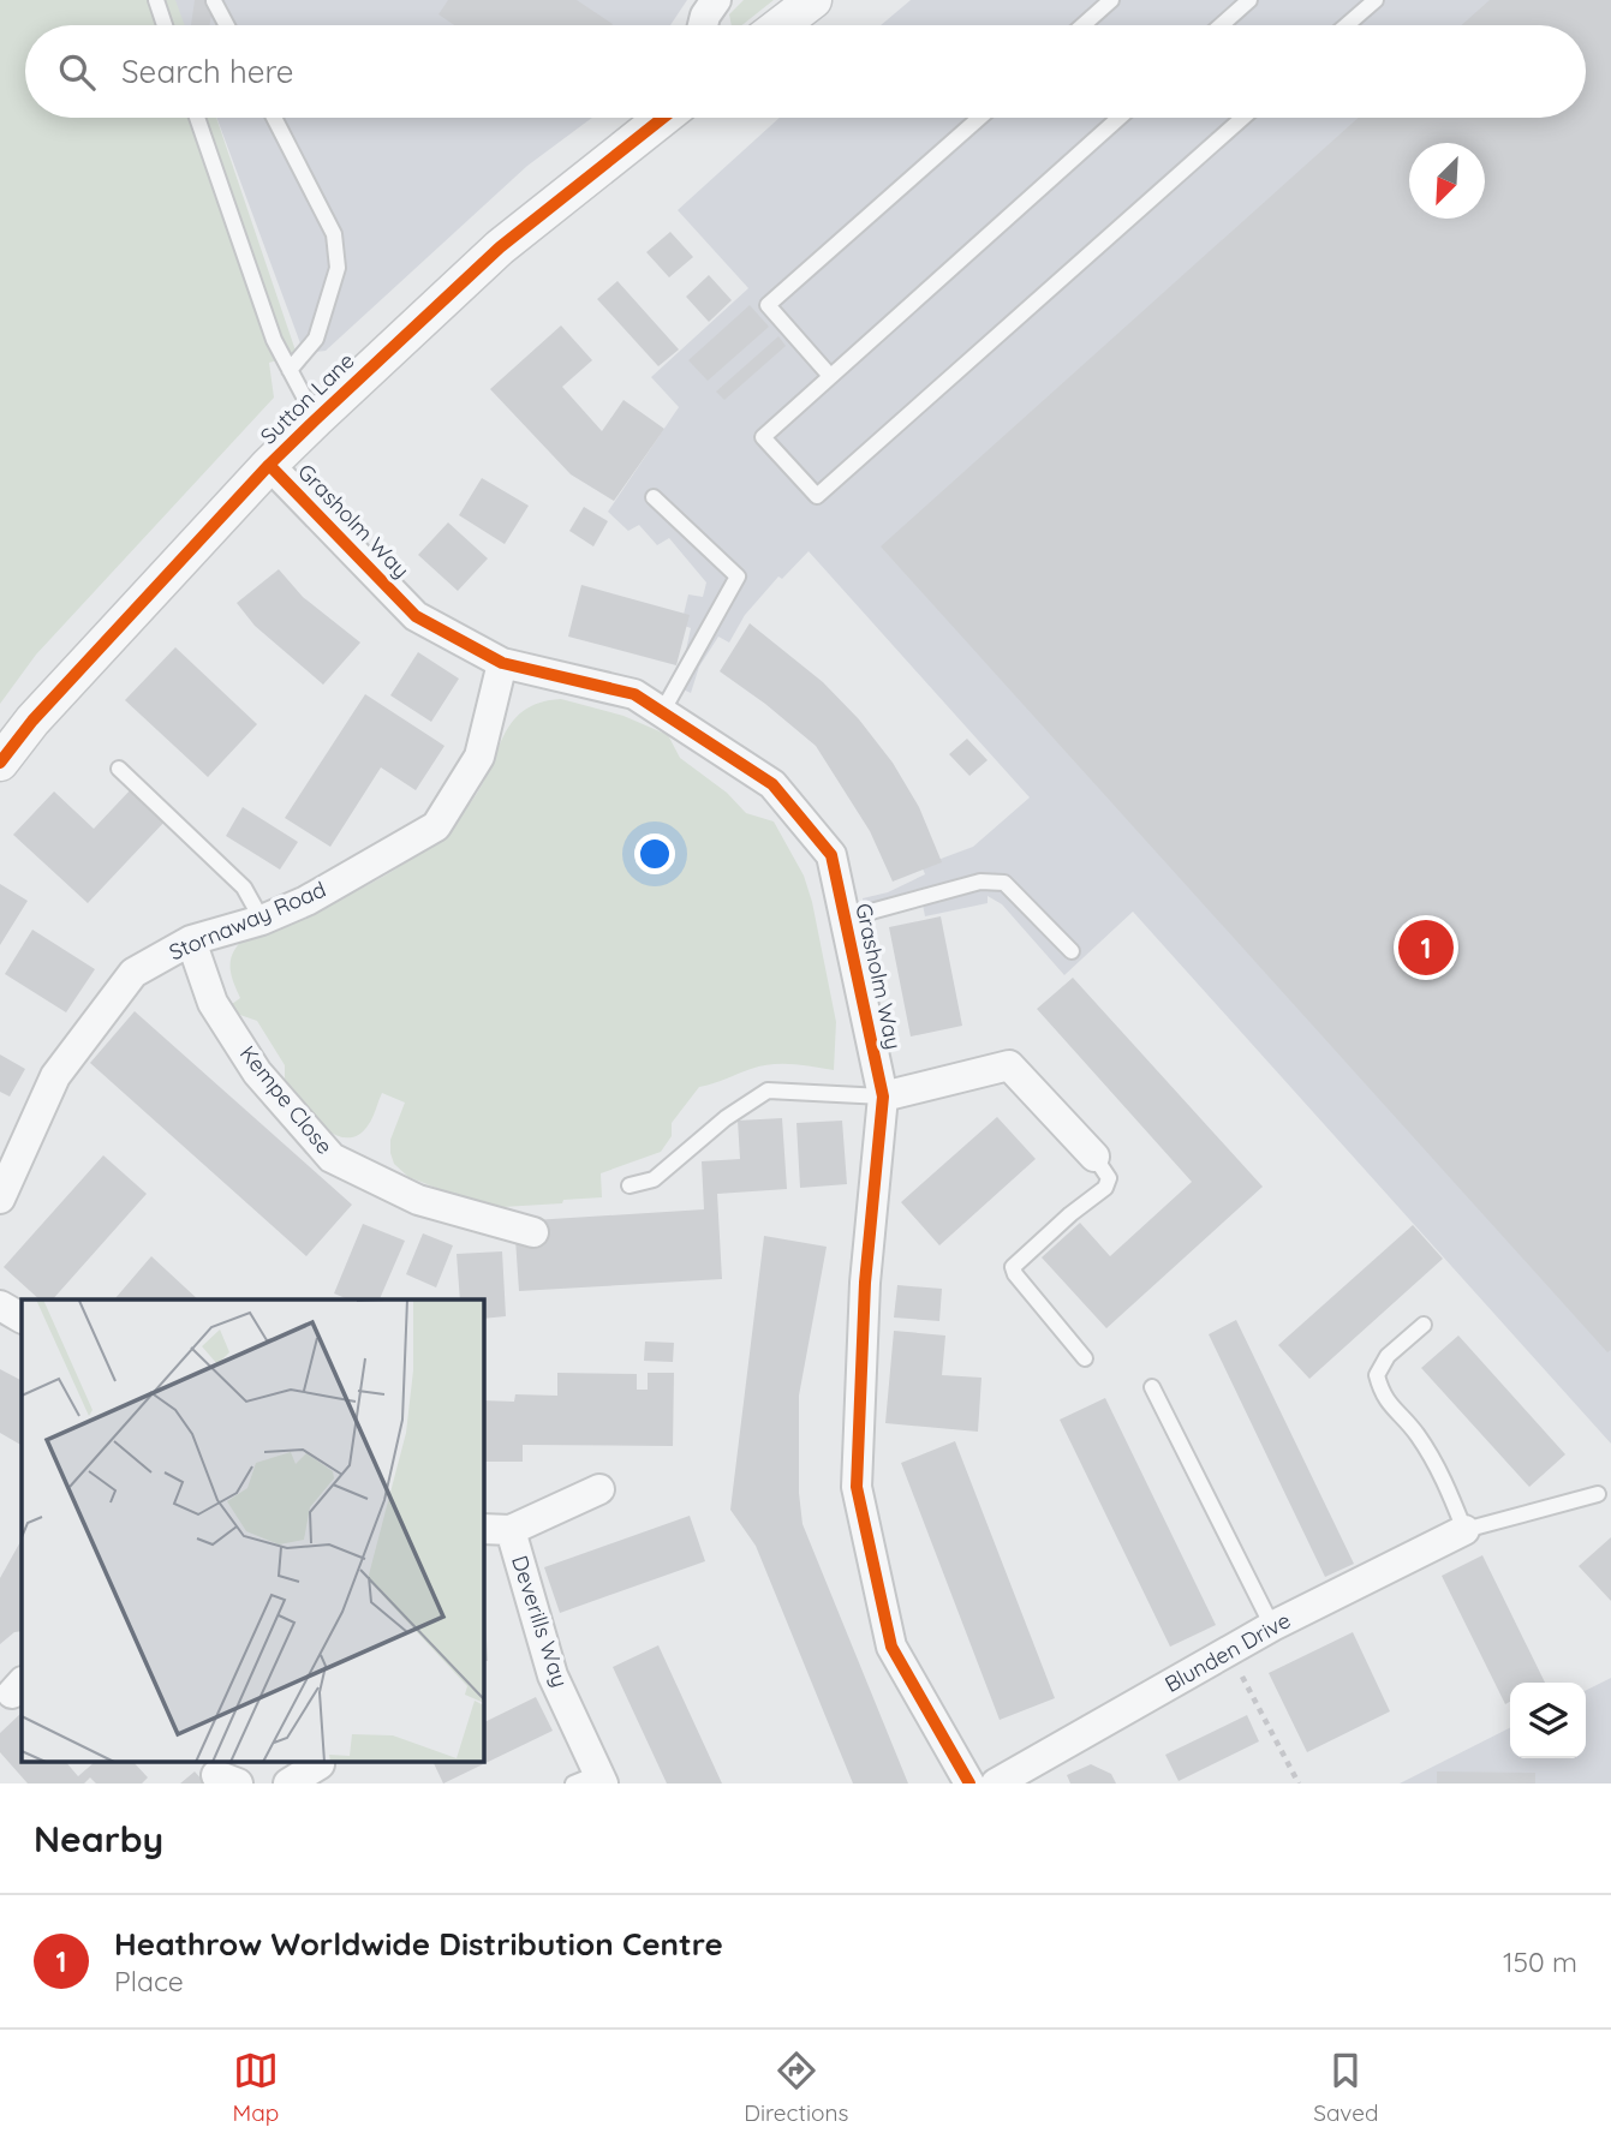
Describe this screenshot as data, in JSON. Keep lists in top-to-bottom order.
{
  "streets": {
    "street": [
      "Sutton Lane",
      "Grasholm Way",
      "Stornaway Road",
      "Kempe Close",
      "Deverills Way",
      "Blunden Drive"
    ]
  },
  "crossings": [
    ["Sutton Lane", "Grasholm Way"],
    ["Grasholm Way", "Stornaway Road"],
    ["Stornaway Road", "Kempe Close"]
  ],
  "north": "bottom left",
  "page": {
    "search": "Search here",
    "pins": "1",
    "heading": "Nearby",
    "list": [
      {
        "mark": "1",
        "name": "Heathrow Worldwide Distribution Centre",
        "note": "Place",
        "value": "150 m"
      }
    ],
    "nav": ["Map", "Directions", "Saved"]
  }
}
